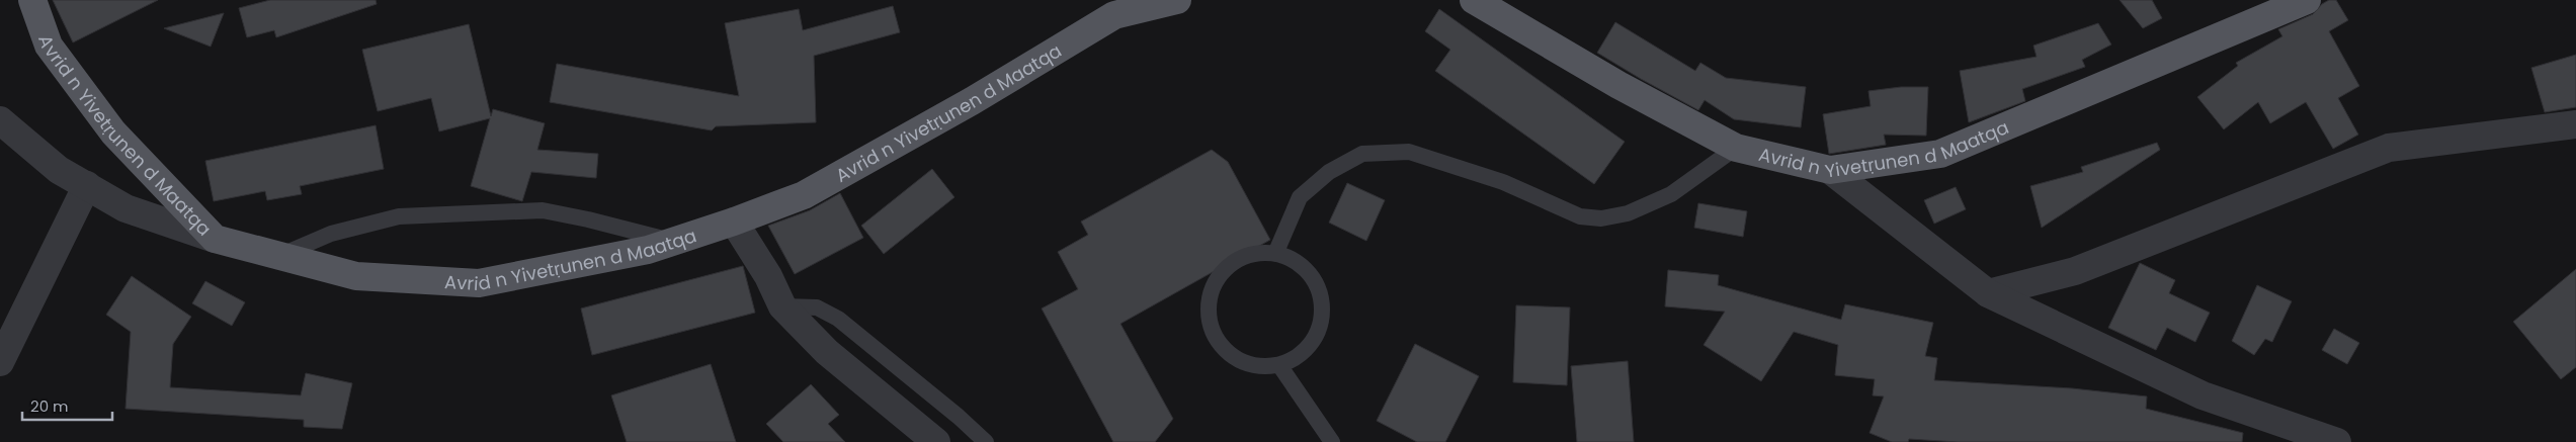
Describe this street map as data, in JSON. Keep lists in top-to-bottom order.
{
  "streets": {
    "main road": ["Avrid n Yivetṛunen d Maatqa"]
  },
  "scale_bar": "20 m"
}
